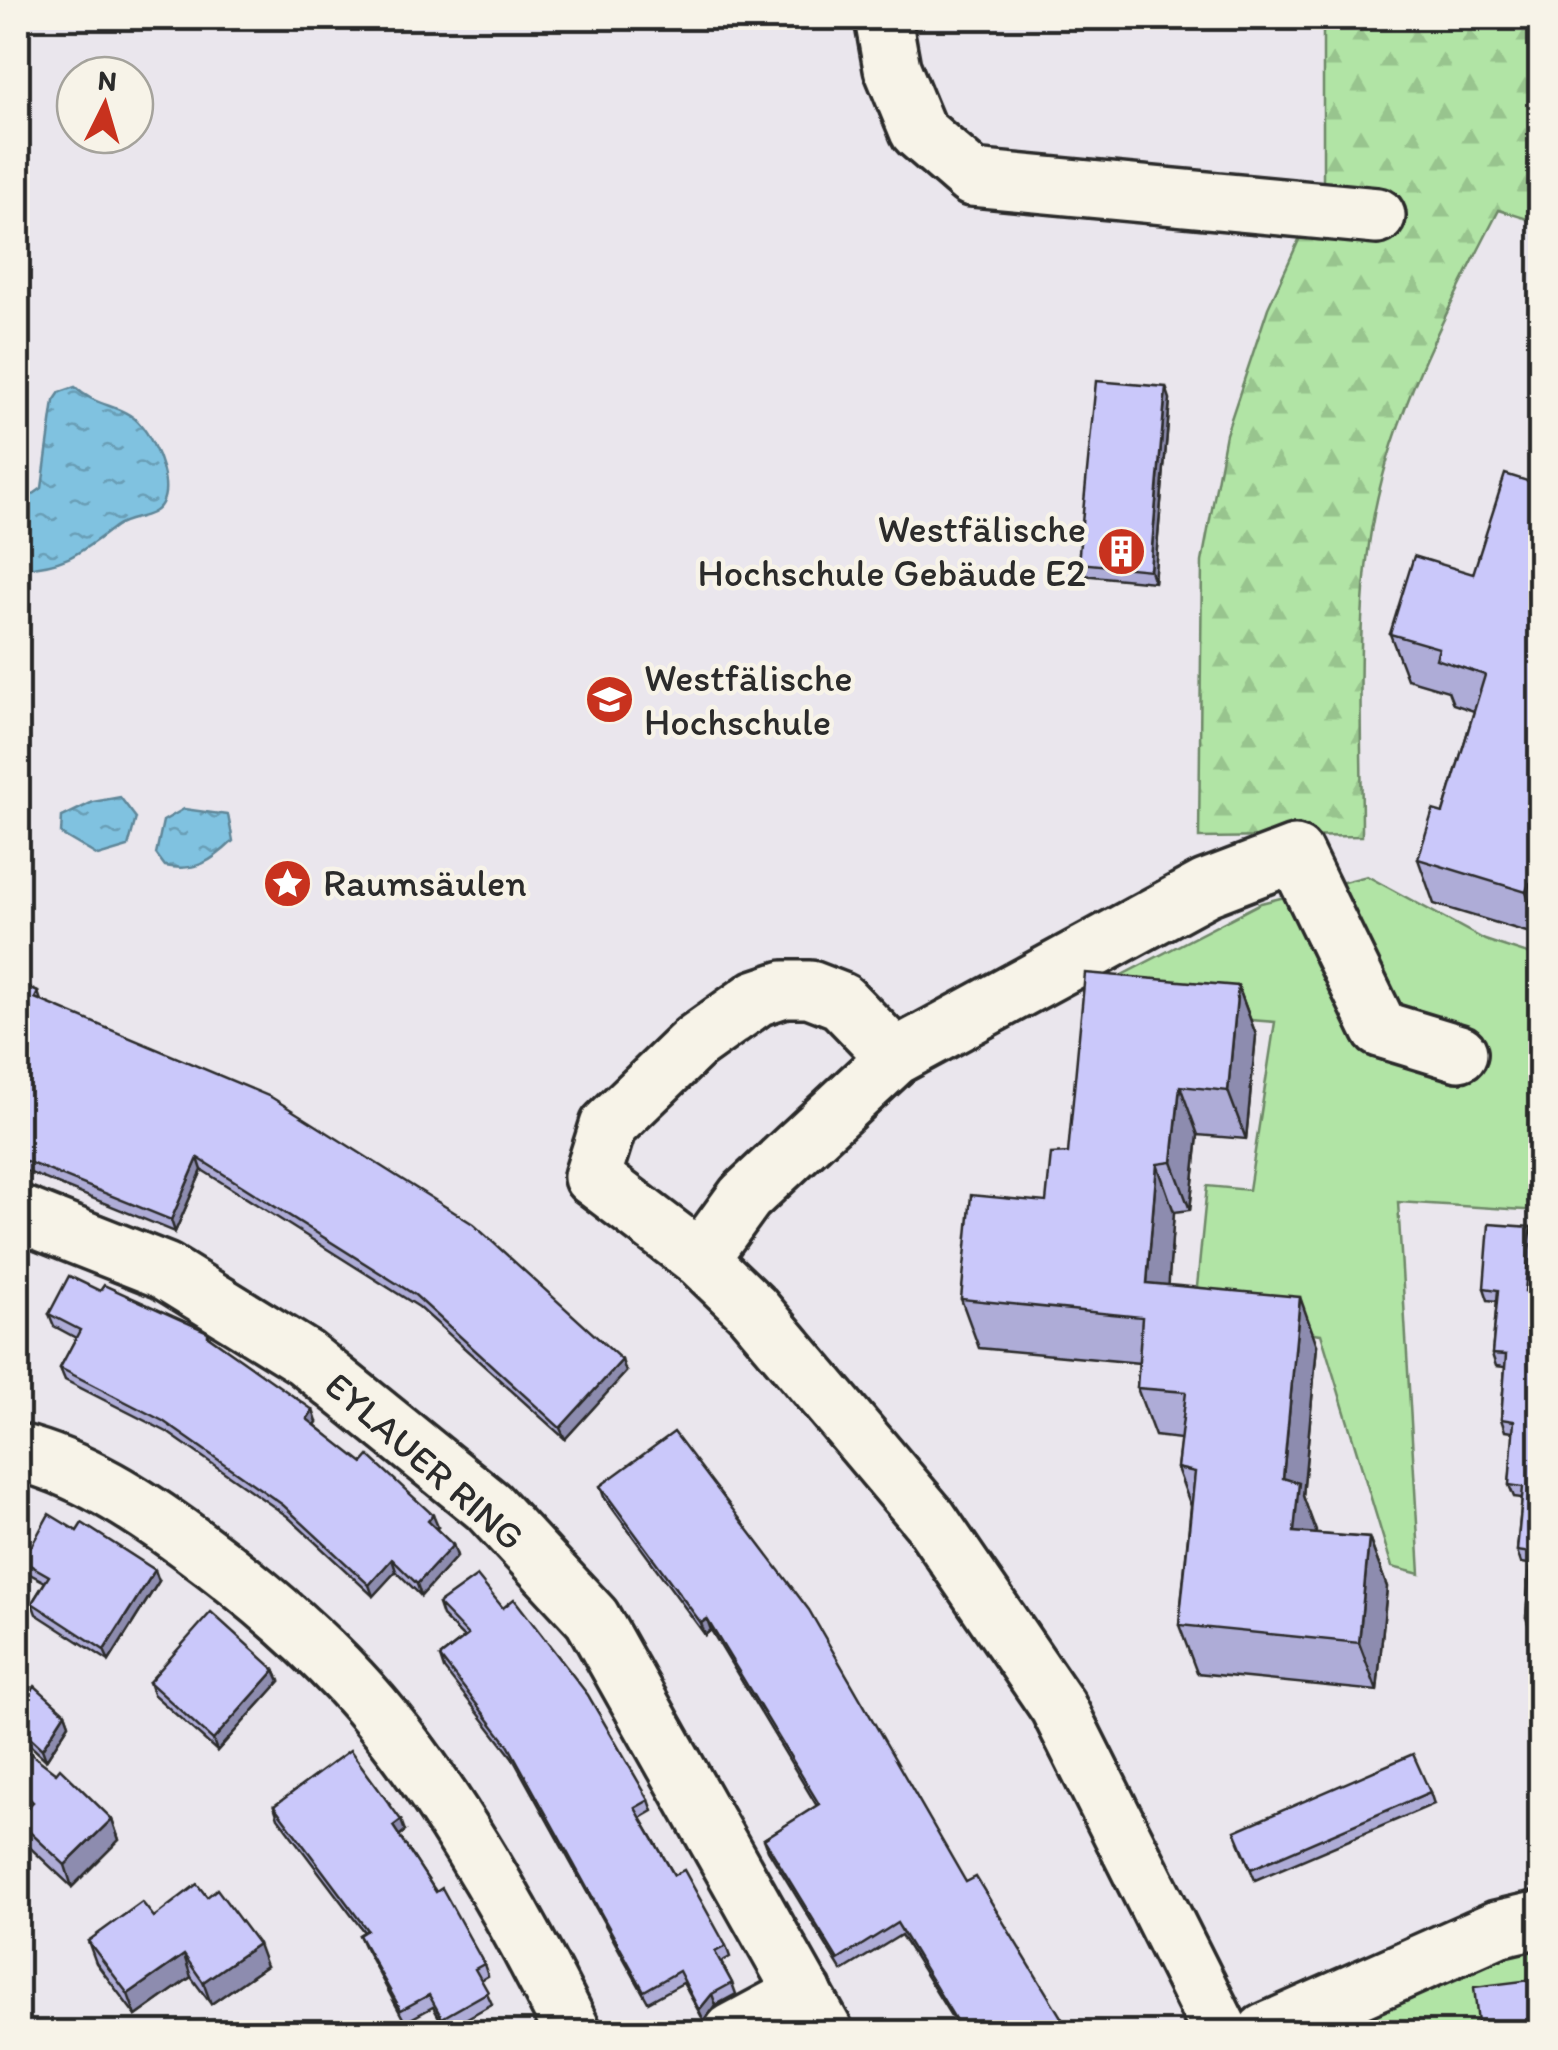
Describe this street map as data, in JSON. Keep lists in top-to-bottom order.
{
  "streets": {
    "street": ["EYLAUER RING"]
  },
  "places": {
    "building": ["Westfälische Hochschule Gebäude E2"],
    "school or university": ["Westfälische Hochschule"],
    "place": ["Raumsäulen"]
  },
  "north": "top"
}
